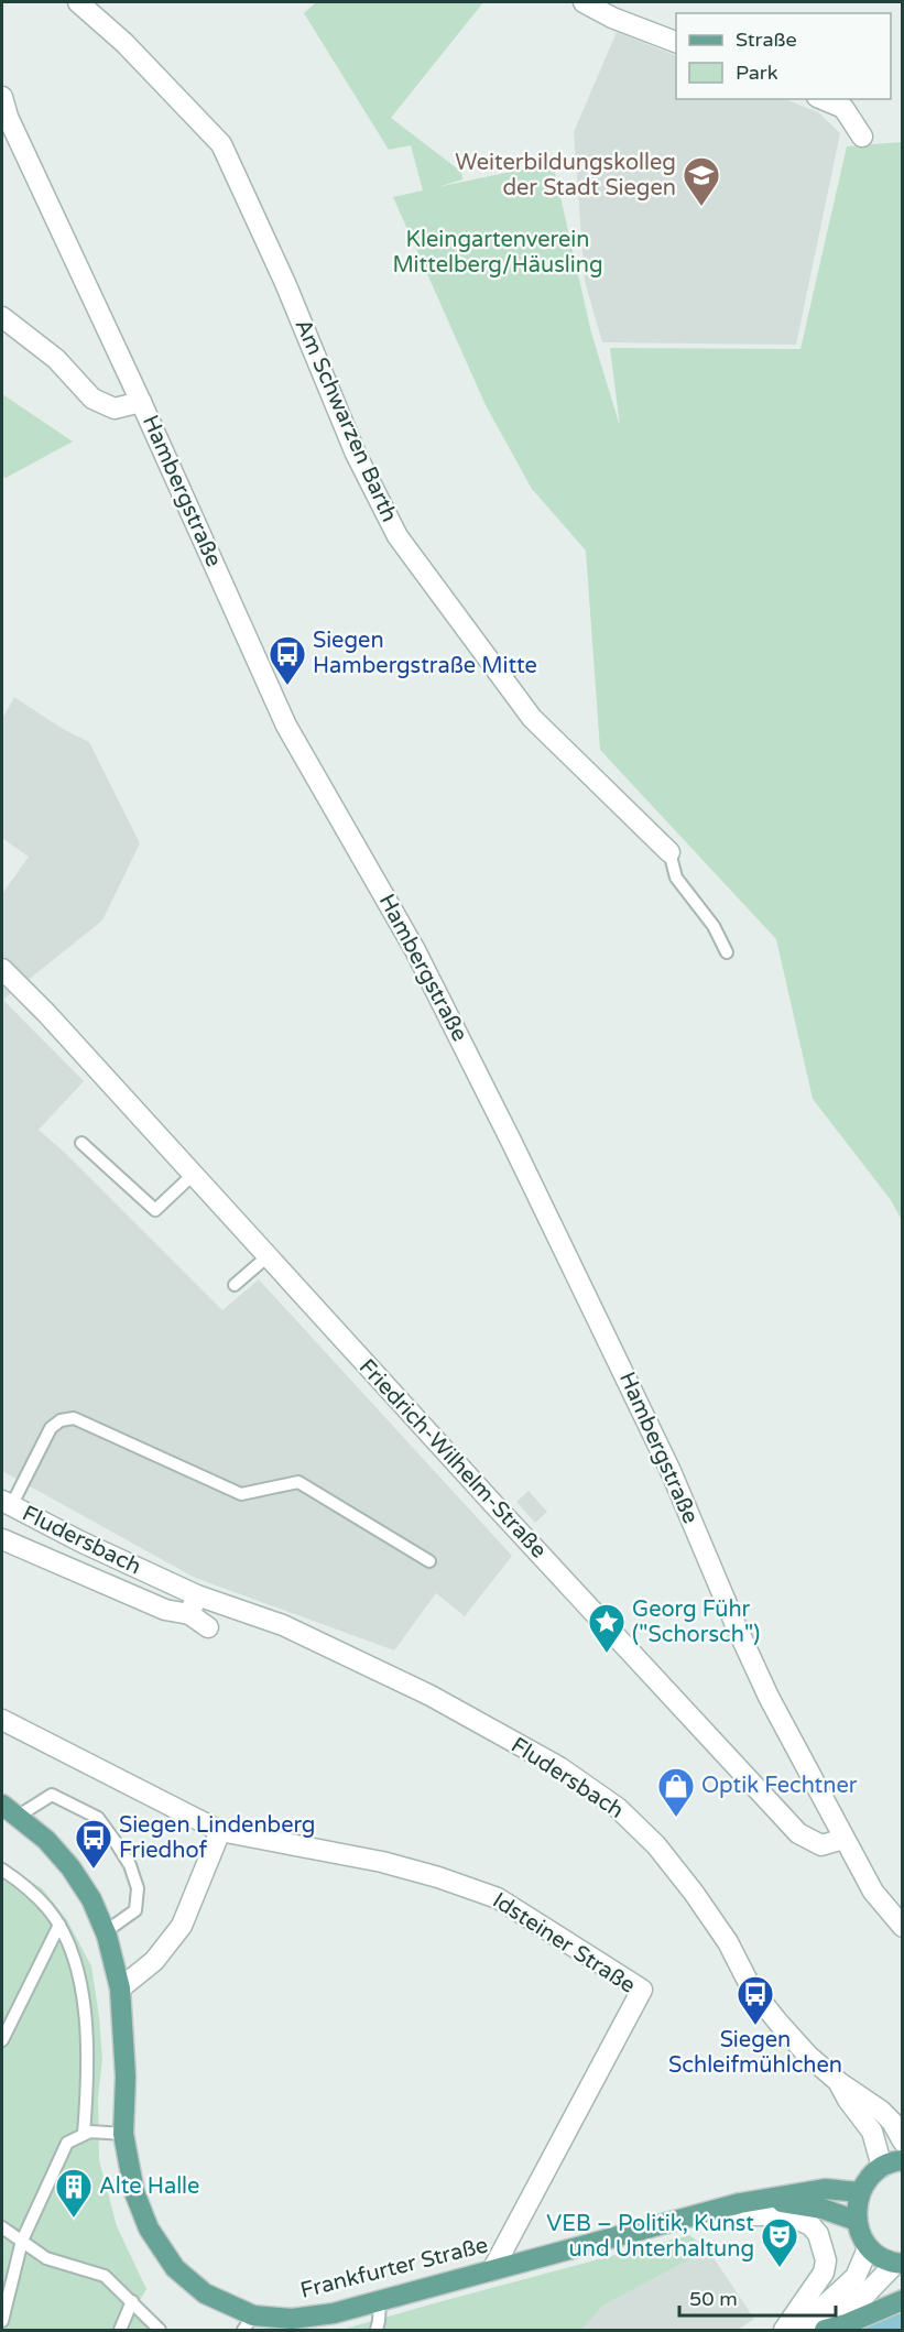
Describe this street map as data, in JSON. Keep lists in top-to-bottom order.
{
  "streets": {
    "main road": ["Frankfurter Straße"],
    "street": [
      "Am Schwarzen Barth",
      "Hambergstraße",
      "Friedrich-Wilhelm-Straße",
      "Fludersbach",
      "Idsteiner Straße"
    ]
  },
  "crossings": [
    ["Hambergstraße", "Friedrich-Wilhelm-Straße"],
    ["Idsteiner Straße", "Frankfurter Straße"]
  ],
  "parks": ["Kleingartenverein Mittelberg/Häusling"],
  "places": {
    "school or university": ["Weiterbildungskolleg der Stadt Siegen"],
    "bus stop": ["Siegen Hambergstraße Mitte", "Siegen Lindenberg Friedhof", "Siegen Schleifmühlchen"],
    "place": ["Georg Führ (\"Schorsch\")"],
    "shop": ["Optik Fechtner"],
    "building": ["Alte Halle"],
    "theatre": ["VEB – Politik, Kunst und Unterhaltung"]
  },
  "legend": ["Straße", "Park"],
  "scale_bar": "50 m"
}
